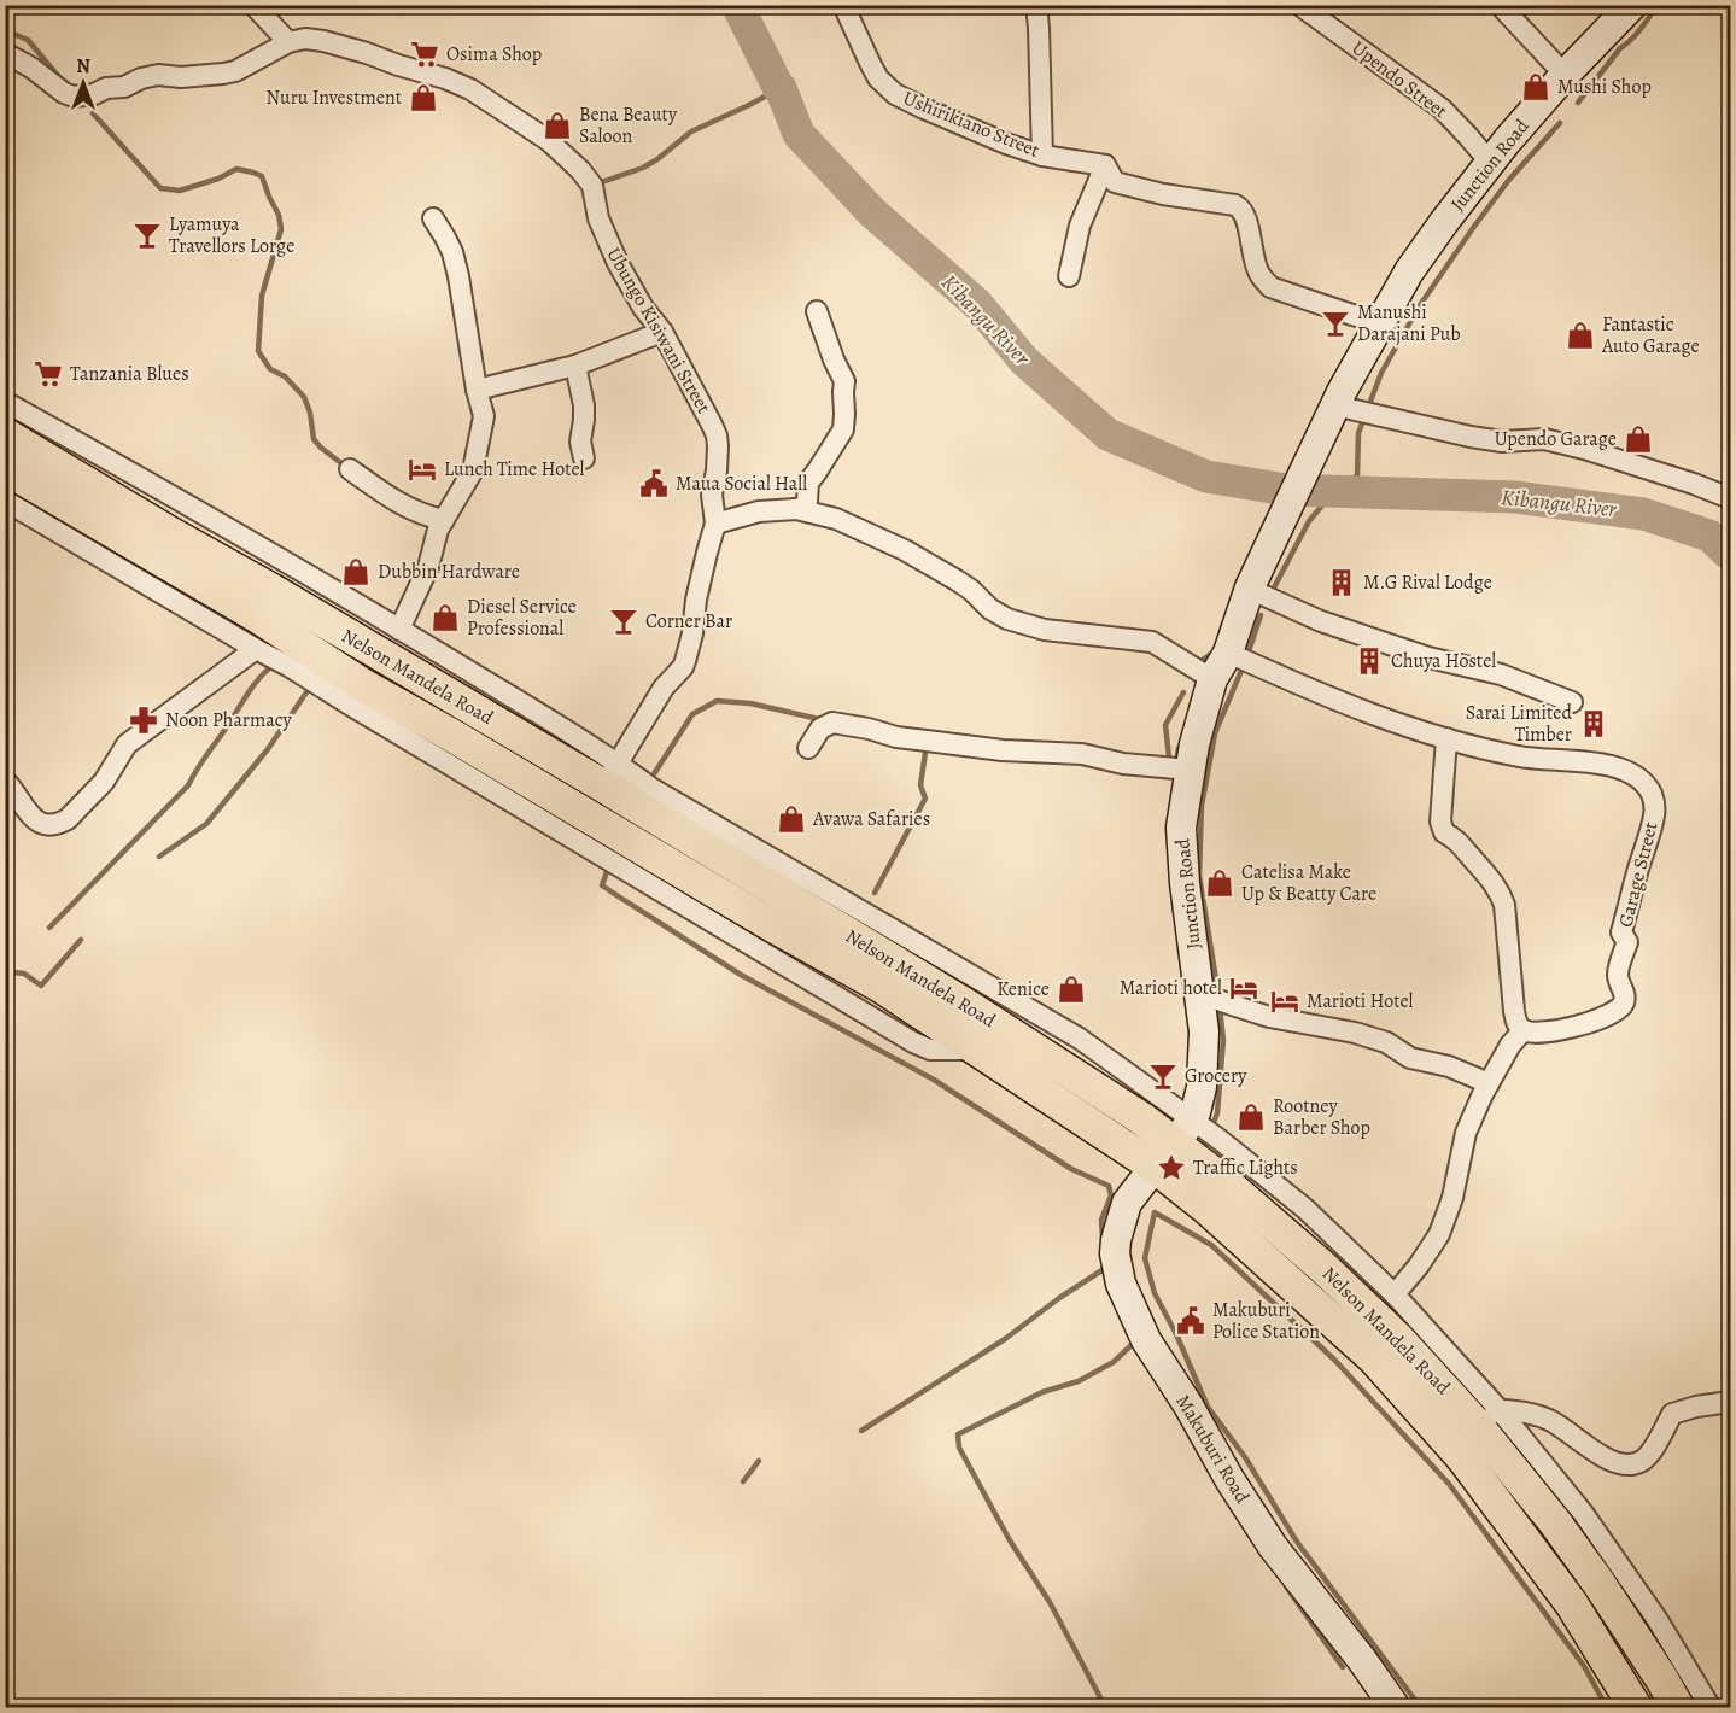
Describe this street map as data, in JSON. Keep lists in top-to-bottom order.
{
  "streets": {
    "main road": ["Junction Road", "Nelson Mandela Road", "Makuburi Road"],
    "street": [
      "Upendo Street",
      "Ushirikiano Street",
      "Ubungo Kisiwani Street",
      "Garage Street"
    ]
  },
  "crossings": [
    ["Upendo Street", "Junction Road"],
    ["Junction Road", "Nelson Mandela Road"],
    ["Junction Road", "Garage Street"],
    ["Junction Road", "Makuburi Road"],
    ["Ubungo Kisiwani Street", "Nelson Mandela Road"],
    ["Nelson Mandela Road", "Makuburi Road"]
  ],
  "water": ["Kibangu River"],
  "places": {
    "supermarket": ["Osima Shop", "Tanzania Blues"],
    "shop": [
      "Mushi Shop",
      "Nuru Investment",
      "Bena Beauty Saloon",
      "Fantastic Auto Garage",
      "Upendo Garage",
      "Dubbin Hardware",
      "Diesel Service Professional",
      "Avawa Safaries",
      "Catelisa Make Up & Beatty Care",
      "Kenice",
      "Rootney Barber Shop"
    ],
    "bar": [
      "Lyamuya Travellors Lorge",
      "Manushi Darajani Pub",
      "Corner Bar",
      "Grocery"
    ],
    "hotel": ["Lunch Time Hotel", "Marioti hotel", "Marioti Hotel"],
    "public building": ["Maua Social Hall", "Makuburi Police Station"],
    "building": ["M.G Rival Lodge", "Chuya Hostel", "Sarai Limited Timber"],
    "pharmacy": ["Noon Pharmacy"],
    "place": ["Traffic Lights"]
  },
  "north": "top"
}
